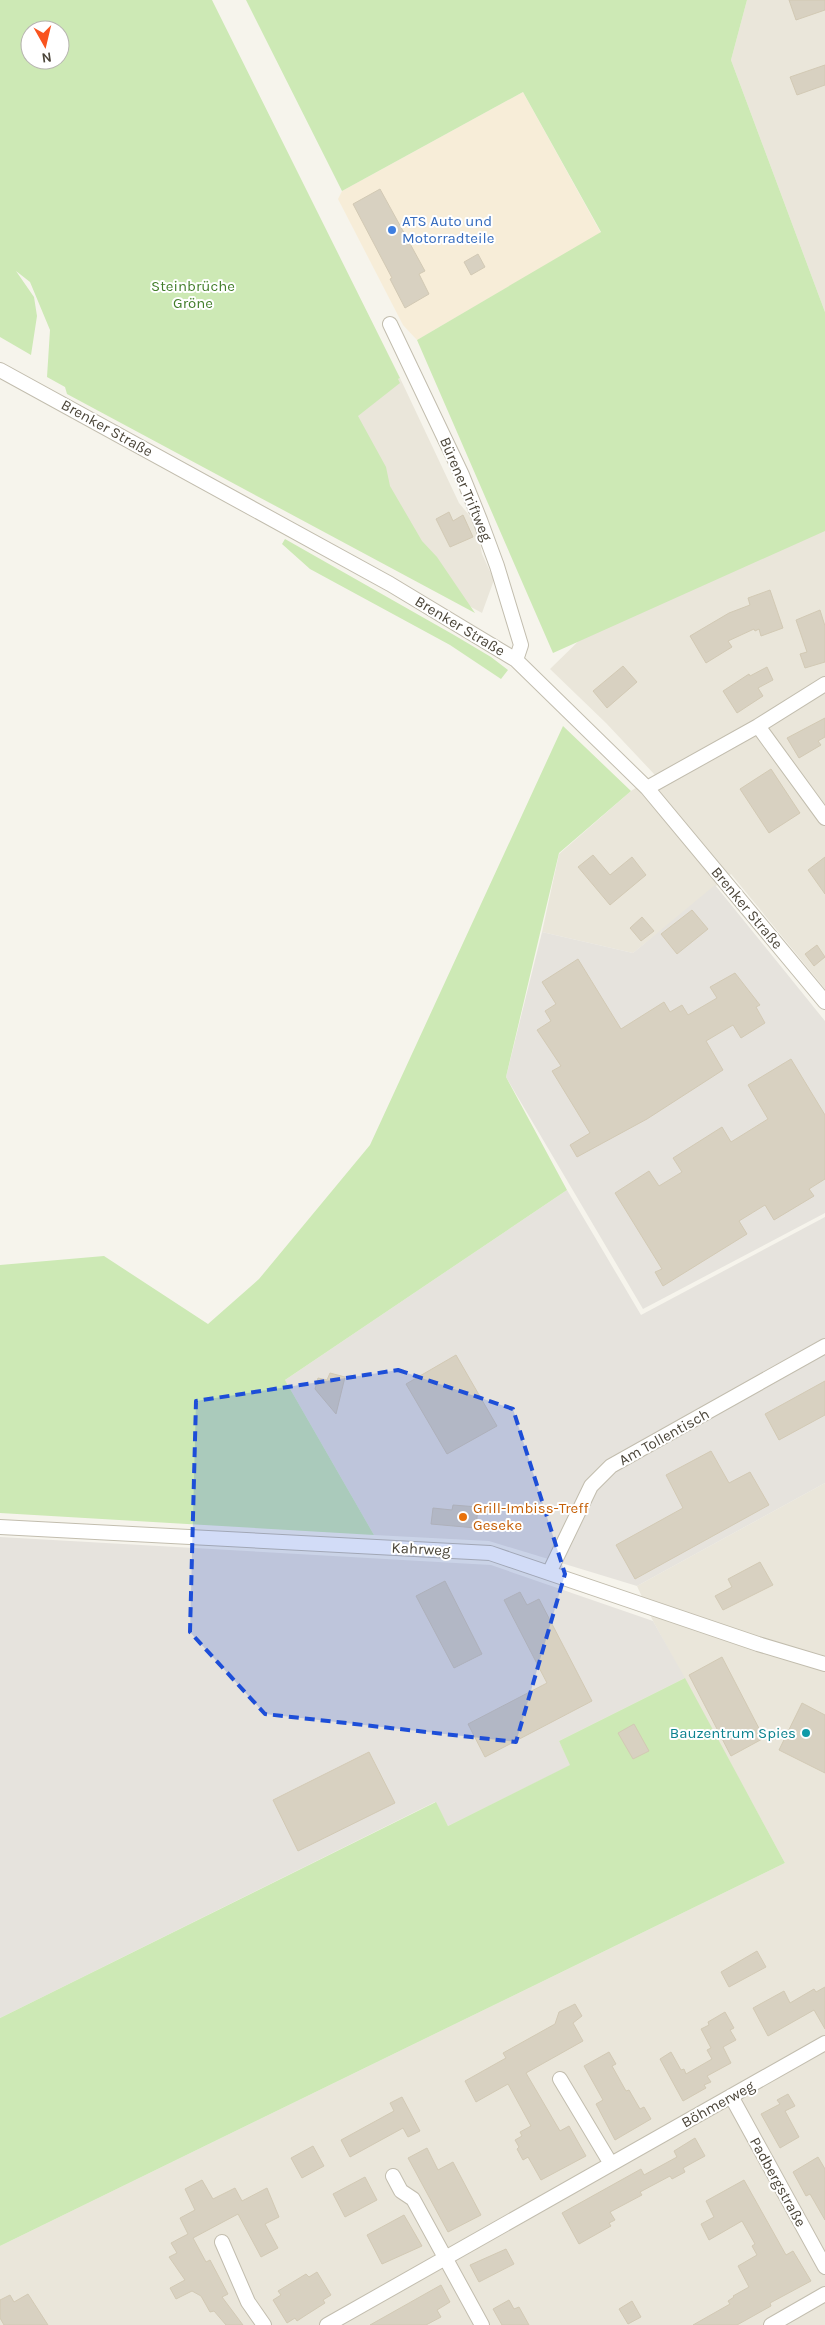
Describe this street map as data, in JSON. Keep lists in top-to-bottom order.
{
  "streets": {
    "street": [
      "Brenker Straße",
      "Bürener Triftweg",
      "Am Tollentisch",
      "Kahrweg",
      "Böhmerweg",
      "Padbergstraße"
    ]
  },
  "crossings": [
    ["Brenker Straße", "Bürener Triftweg"],
    ["Am Tollentisch", "Kahrweg"],
    ["Böhmerweg", "Padbergstraße"]
  ],
  "parks": ["Steinbrüche Gröne"],
  "places": ["ATS Auto und Motorradteile", "Grill-Imbiss-Treff Geseke", "Bauzentrum Spies"],
  "north": "bottom"
}
